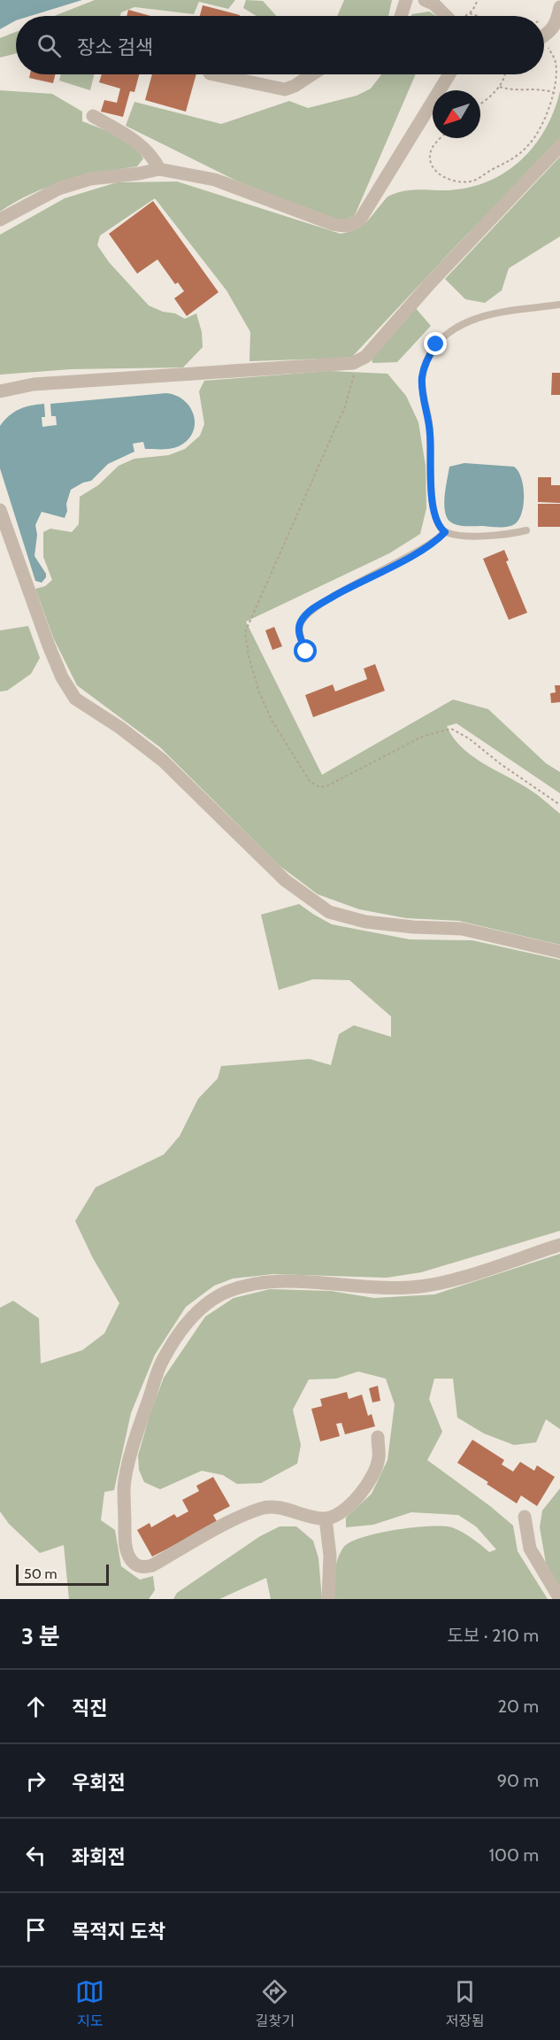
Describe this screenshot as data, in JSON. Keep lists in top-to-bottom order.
{
  "scale_bar": "50 m",
  "north": "bottom left",
  "page": {
    "search": "장소 검색",
    "scale": "50 m",
    "heading": ["3 분", "도보 · 210 m"],
    "list": [
      ["직진", "20 m"],
      ["우회전", "90 m"],
      ["좌회전", "100 m"],
      "목적지 도착"
    ],
    "nav": ["지도", "길찾기", "저장됨"]
  }
}
